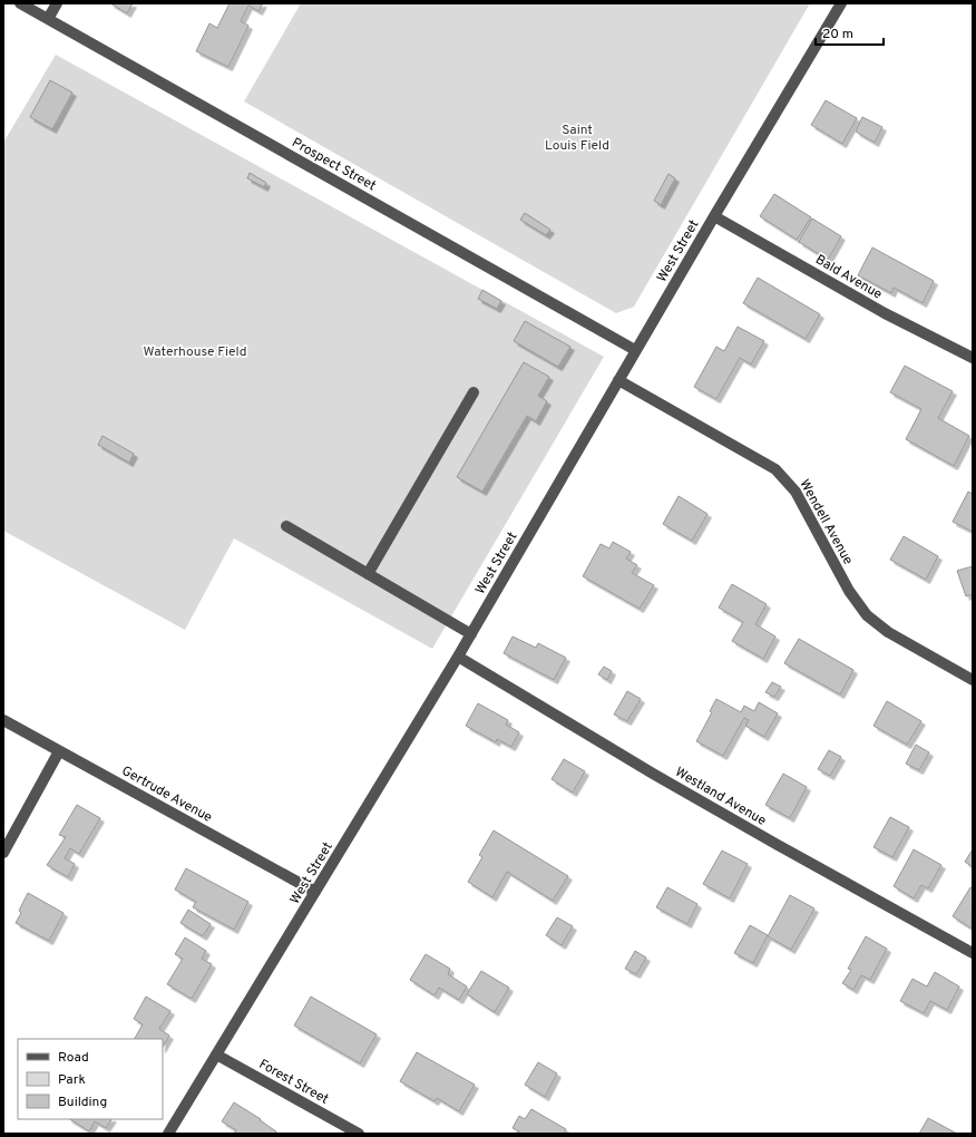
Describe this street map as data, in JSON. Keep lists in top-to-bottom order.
{
  "streets": {
    "street": [
      "Prospect Street",
      "West Street",
      "Bald Avenue",
      "Wendell Avenue",
      "Gertrude Avenue",
      "Westland Avenue",
      "Forest Street"
    ]
  },
  "crossings": [
    ["Prospect Street", "West Street"],
    ["West Street", "Bald Avenue"],
    ["West Street", "Wendell Avenue"],
    ["West Street", "Gertrude Avenue"],
    ["West Street", "Westland Avenue"],
    ["West Street", "Forest Street"]
  ],
  "parks": ["Saint Louis Field", "Waterhouse Field"],
  "legend": ["Road", "Park", "Building"],
  "scale_bar": "20 m"
}
